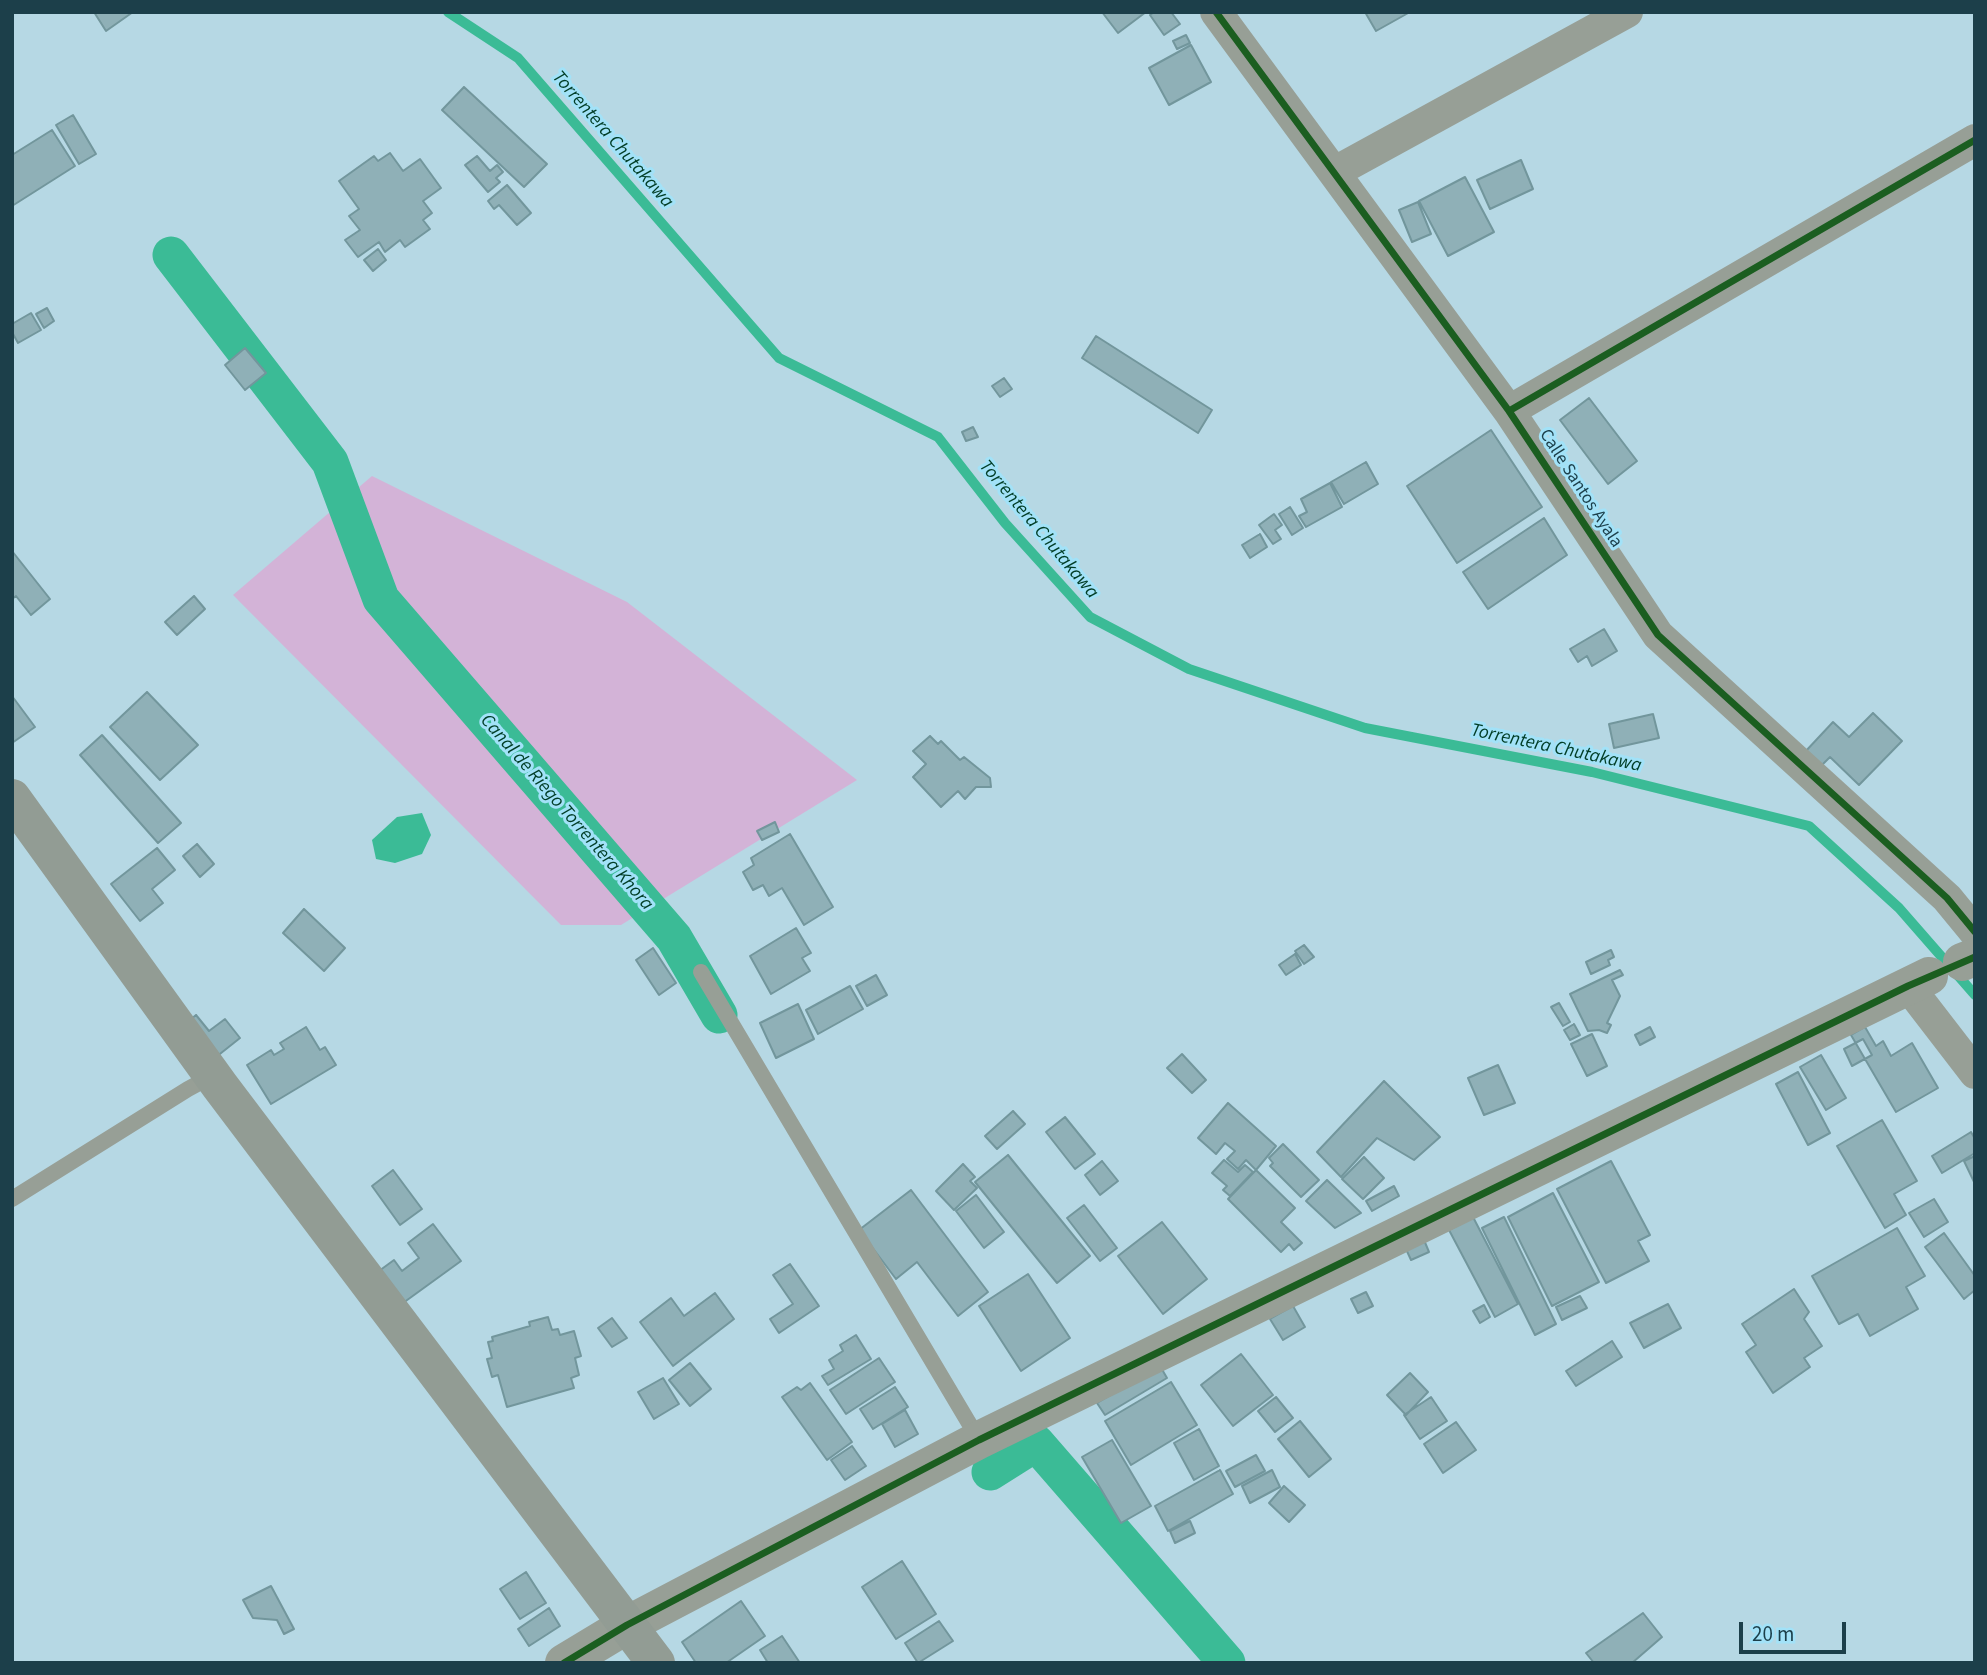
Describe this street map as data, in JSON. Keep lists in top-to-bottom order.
{
  "streets": {
    "street": ["Calle Santos Ayala"]
  },
  "water": ["Torrentera Chutakawa", "Canal de Riego Torrentera Khora"],
  "scale_bar": "20 m"
}
